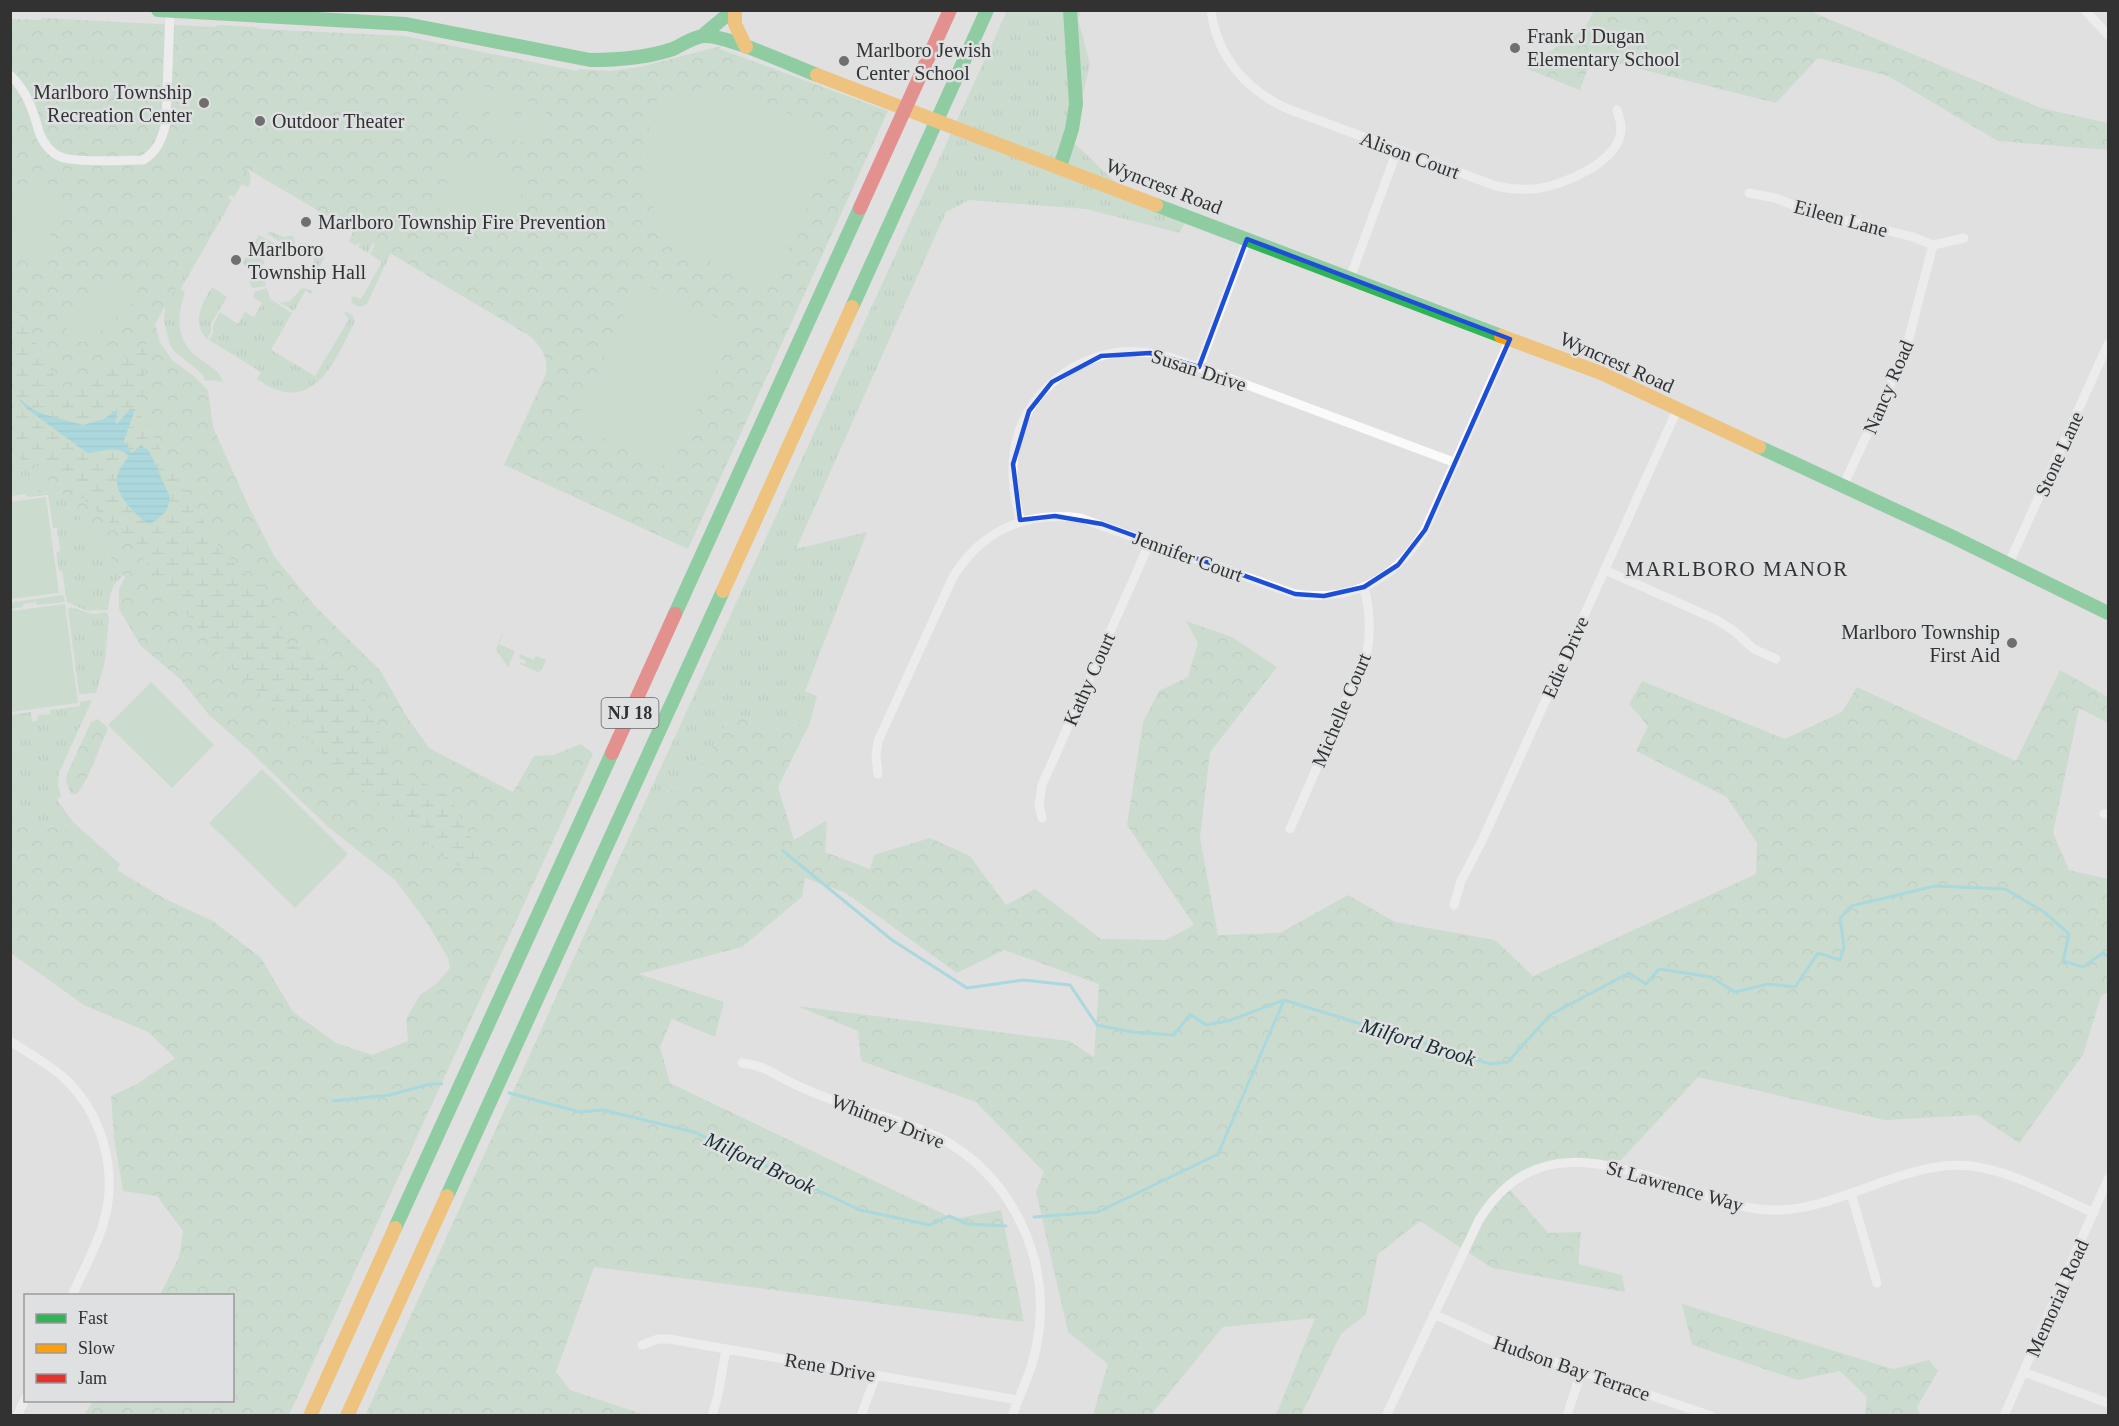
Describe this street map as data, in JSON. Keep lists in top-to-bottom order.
{
  "streets": {
    "main road": ["Wyncrest Road", "NJ 18"],
    "street": [
      "Alison Court",
      "Eileen Lane",
      "Susan Drive",
      "Nancy Road",
      "Stone Lane",
      "Jennifer Court",
      "Edie Drive",
      "Kathy Court",
      "Michelle Court",
      "Whitney Drive",
      "St Lawrence Way",
      "Memorial Road",
      "Rene Drive",
      "Hudson Bay Terrace"
    ]
  },
  "crossings": [
    ["Wyncrest Road", "Nancy Road"],
    ["Wyncrest Road", "Stone Lane"],
    ["Wyncrest Road", "Jennifer Court"],
    ["Wyncrest Road", "Edie Drive"],
    ["Eileen Lane", "Nancy Road"],
    ["Susan Drive", "Jennifer Court"],
    ["Jennifer Court", "Kathy Court"],
    ["Jennifer Court", "Michelle Court"],
    ["Whitney Drive", "Rene Drive"],
    ["St Lawrence Way", "Memorial Road"],
    ["St Lawrence Way", "Hudson Bay Terrace"]
  ],
  "districts": ["MARLBORO MANOR"],
  "water": ["Milford Brook"],
  "places": [
    "Frank J Dugan Elementary School",
    "Marlboro Jewish Center School",
    "Marlboro Township Recreation Center",
    "Outdoor Theater",
    "Marlboro Township Fire Prevention",
    "Marlboro Township Hall",
    "Marlboro Township First Aid"
  ],
  "legend": ["Fast", "Slow", "Jam"]
}
